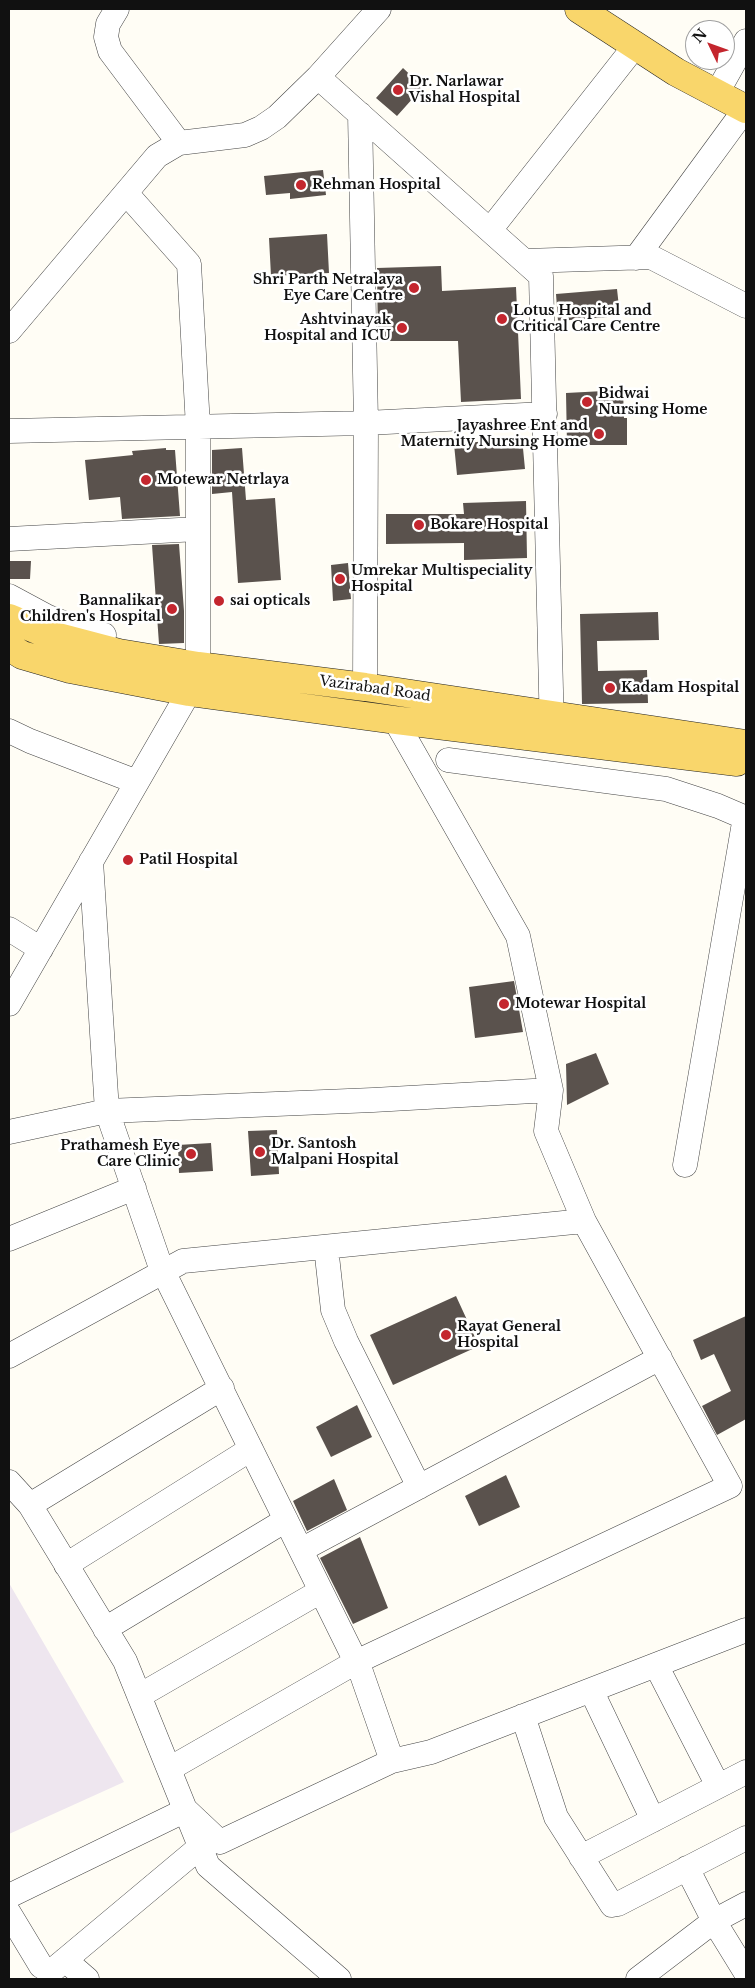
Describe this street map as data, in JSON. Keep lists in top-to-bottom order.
{
  "streets": {
    "main road": ["Vazirabad Road"]
  },
  "places": [
    "Dr. Narlawar Vishal Hospital",
    "Rehman Hospital",
    "Shri Parth Netralaya Eye Care Centre",
    "Lotus Hospital and Critical Care Centre",
    "Ashtvinayak Hospital and ICU",
    "Bidwai Nursing Home",
    "Jayashree Ent and Maternity Nursing Home",
    "Motewar Netrlaya",
    "Bokare Hospital",
    "Umrekar Multispeciality Hospital",
    "sai opticals",
    "Bannalikar Children's Hospital",
    "Kadam Hospital",
    "Patil Hospital",
    "Motewar Hospital",
    "Dr. Santosh Malpani Hospital",
    "Prathamesh Eye Care Clinic",
    "Rayat General Hospital"
  ],
  "north": "top left"
}
